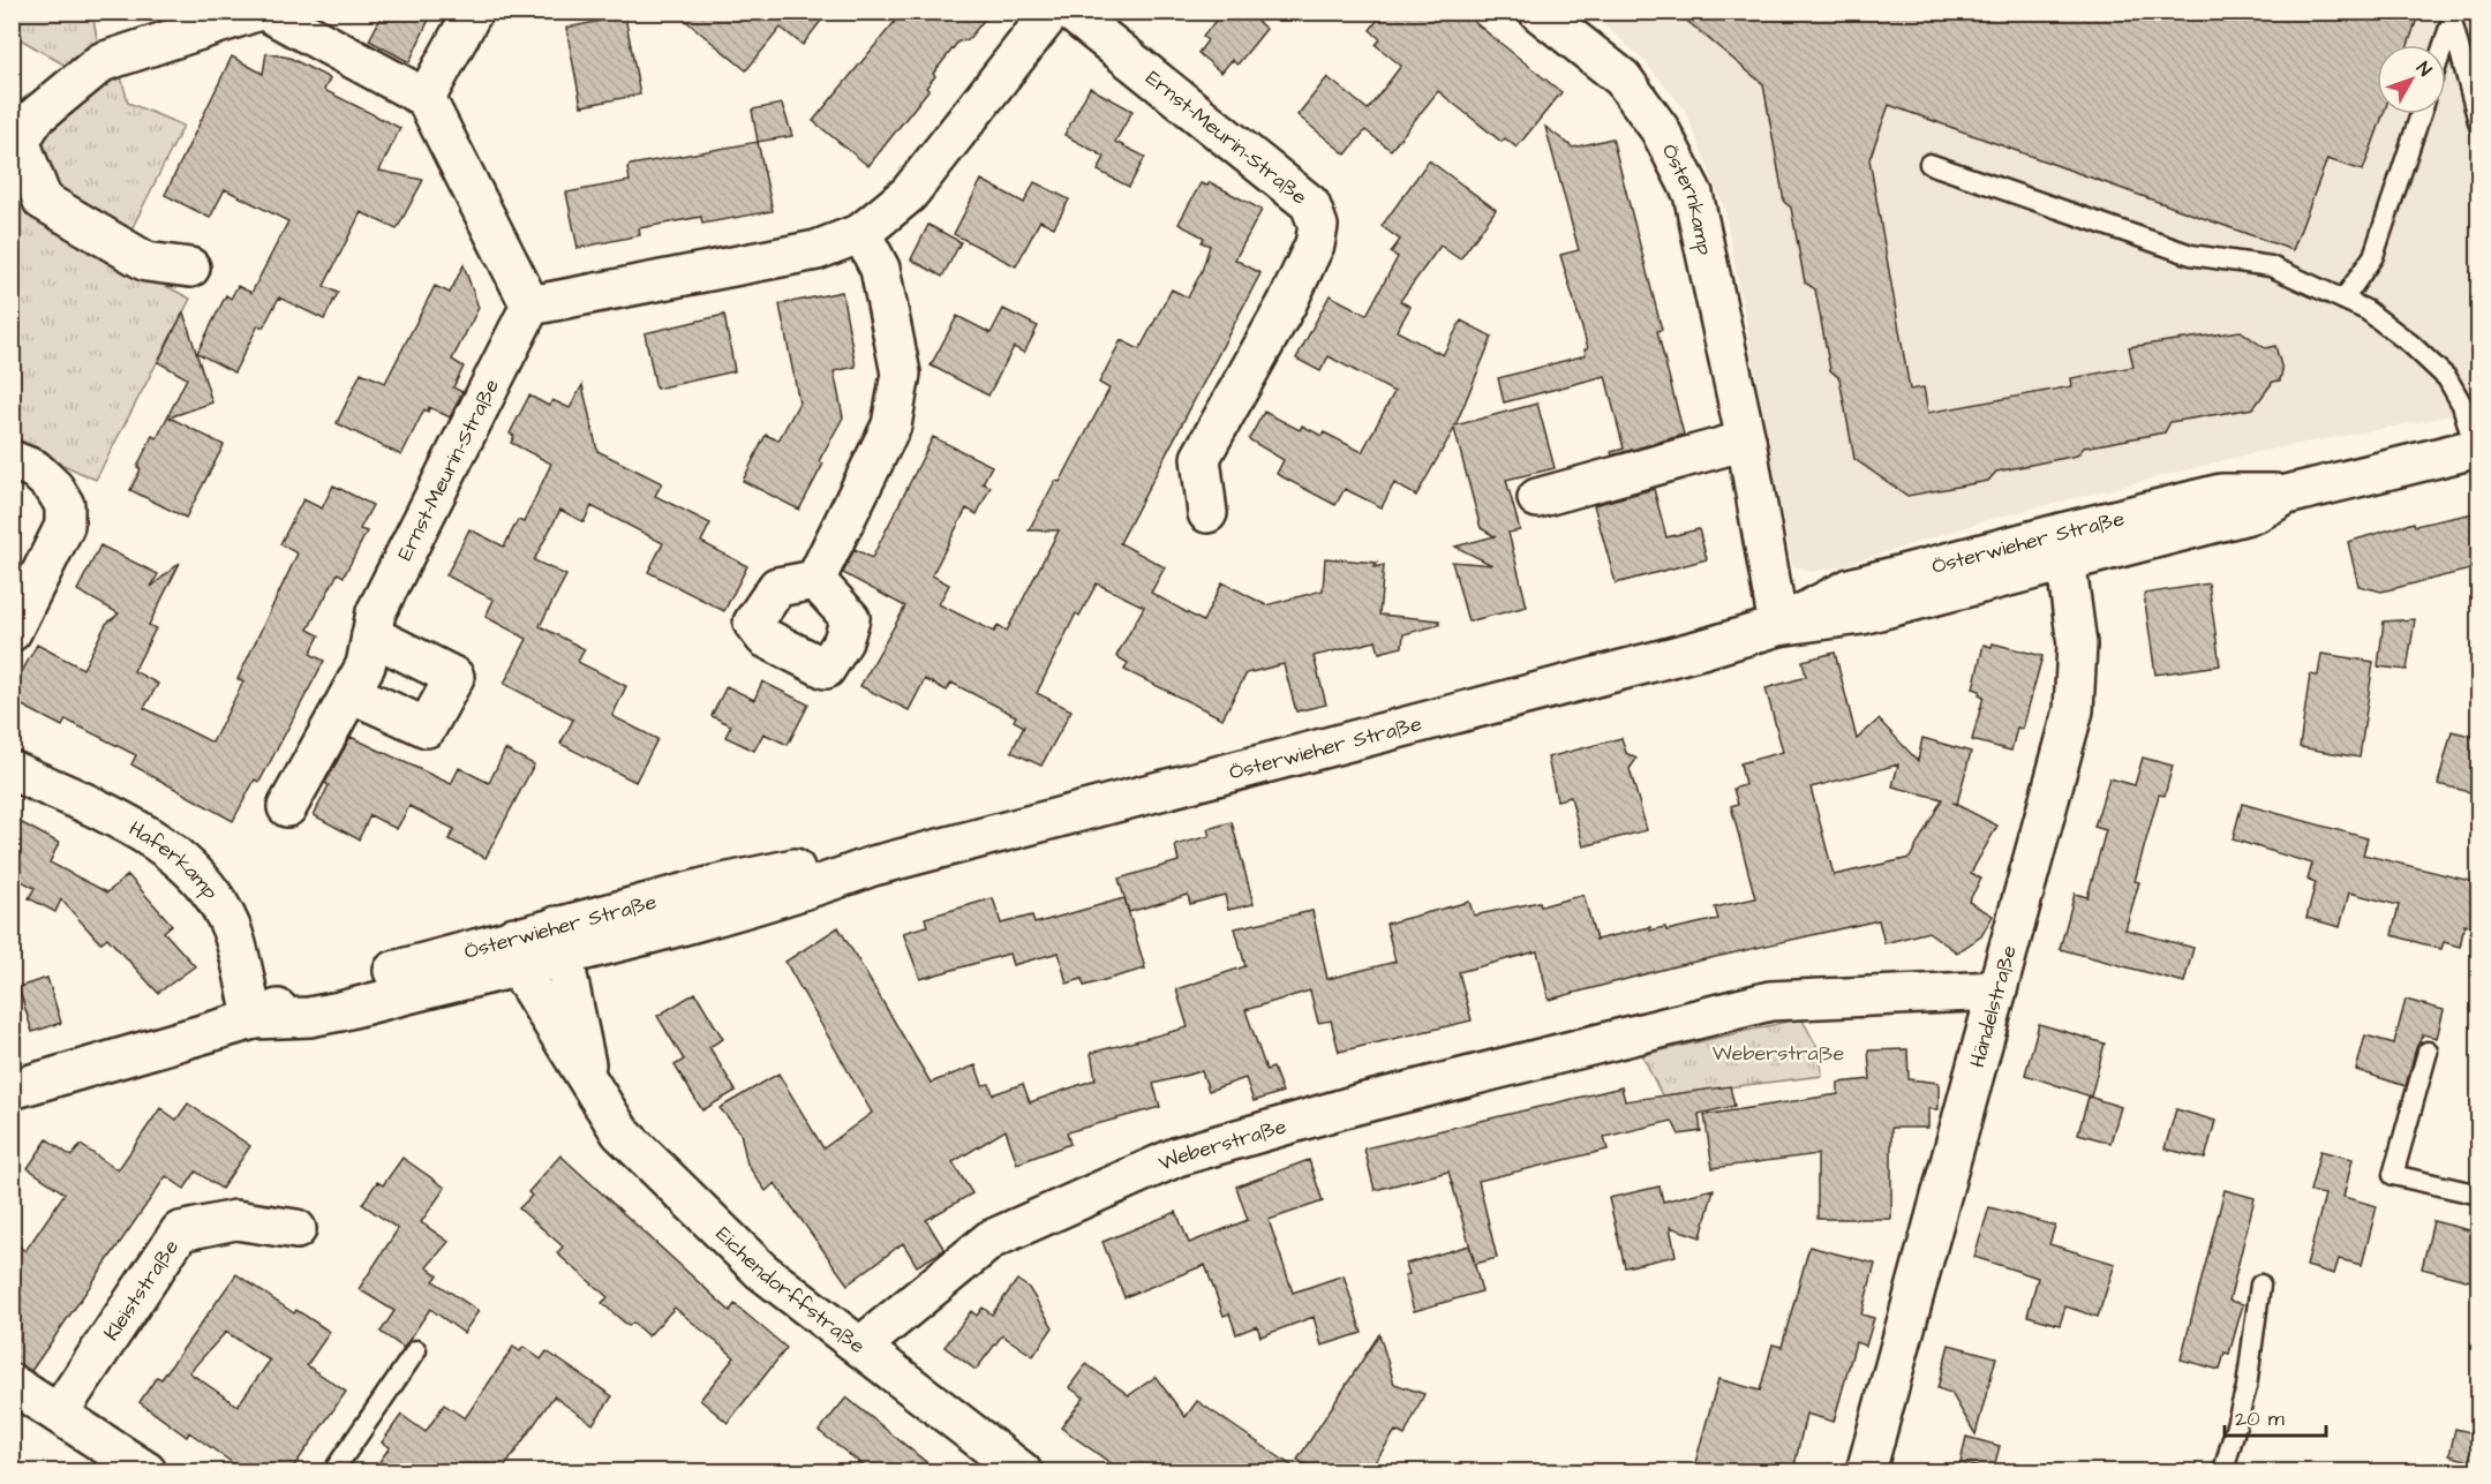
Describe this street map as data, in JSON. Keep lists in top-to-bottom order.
{
  "streets": {
    "street": [
      "Ernst-Meurin-Straße",
      "Östernkamp",
      "Österwieher Straße",
      "Haferkamp",
      "Händelstraße",
      "Weberstraße",
      "Eichendorffstraße",
      "Kleiststraße"
    ]
  },
  "crossings": [
    ["Östernkamp", "Österwieher Straße"],
    ["Österwieher Straße", "Haferkamp"],
    ["Österwieher Straße", "Händelstraße"],
    ["Österwieher Straße", "Eichendorffstraße"],
    ["Händelstraße", "Weberstraße"],
    ["Weberstraße", "Eichendorffstraße"]
  ],
  "parks": ["Weberstraße"],
  "scale_bar": "20 m",
  "north": "top right"
}
